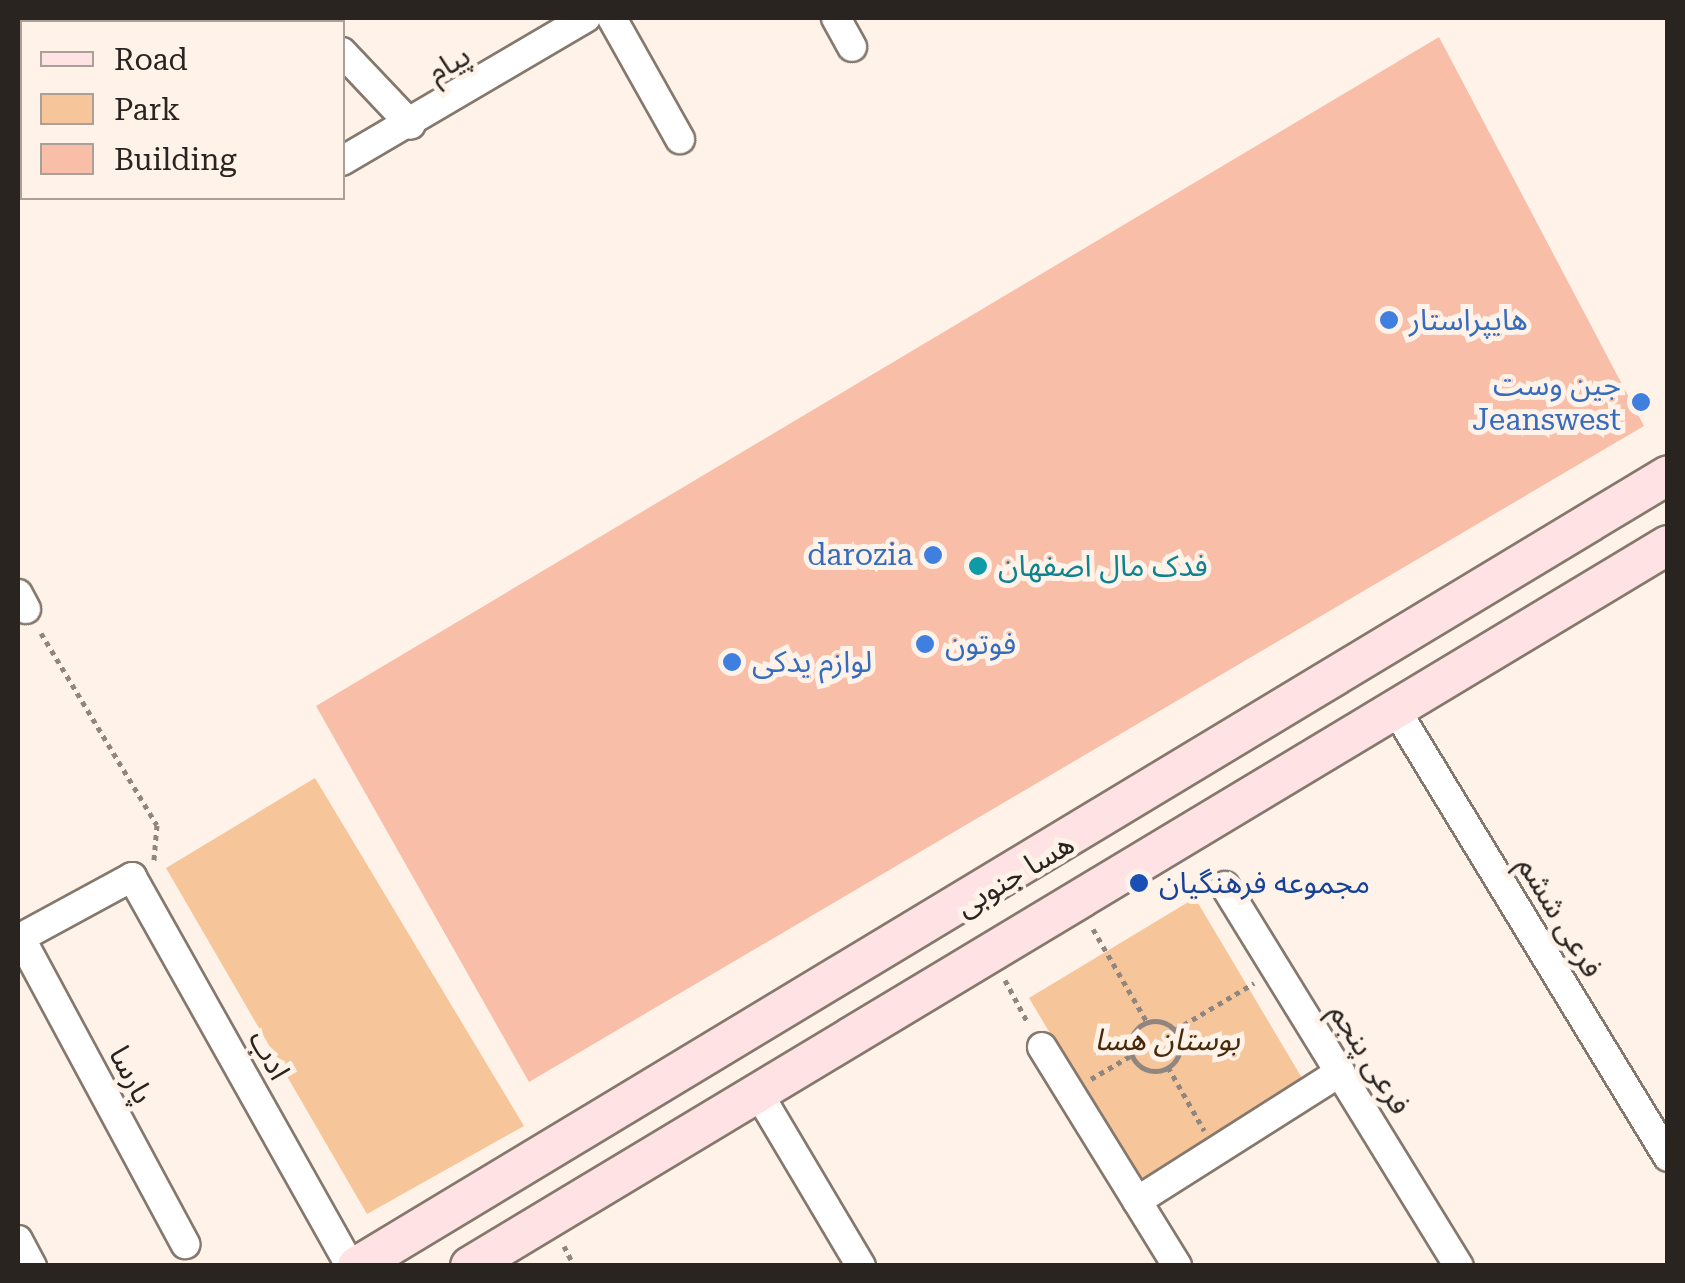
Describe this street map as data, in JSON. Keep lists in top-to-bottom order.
{
  "streets": {
    "main road": ["هسا جنوبی"],
    "street": [
      "پیام",
      "فرعی ششم",
      "ادب",
      "فرعی پنجم",
      "پارسا"
    ]
  },
  "crossings": [
    ["هسا جنوبی", "فرعی ششم"],
    ["هسا جنوبی", "ادب"]
  ],
  "parks": ["بوستان هسا"],
  "places": [
    "هایپراستار",
    "جین وست Jeanswest",
    "darozia",
    "فدک مال اصفهان",
    "فوتون",
    "لوازم یدکی",
    "مجموعه فرهنگیان"
  ],
  "legend": ["Road", "Park", "Building"]
}
